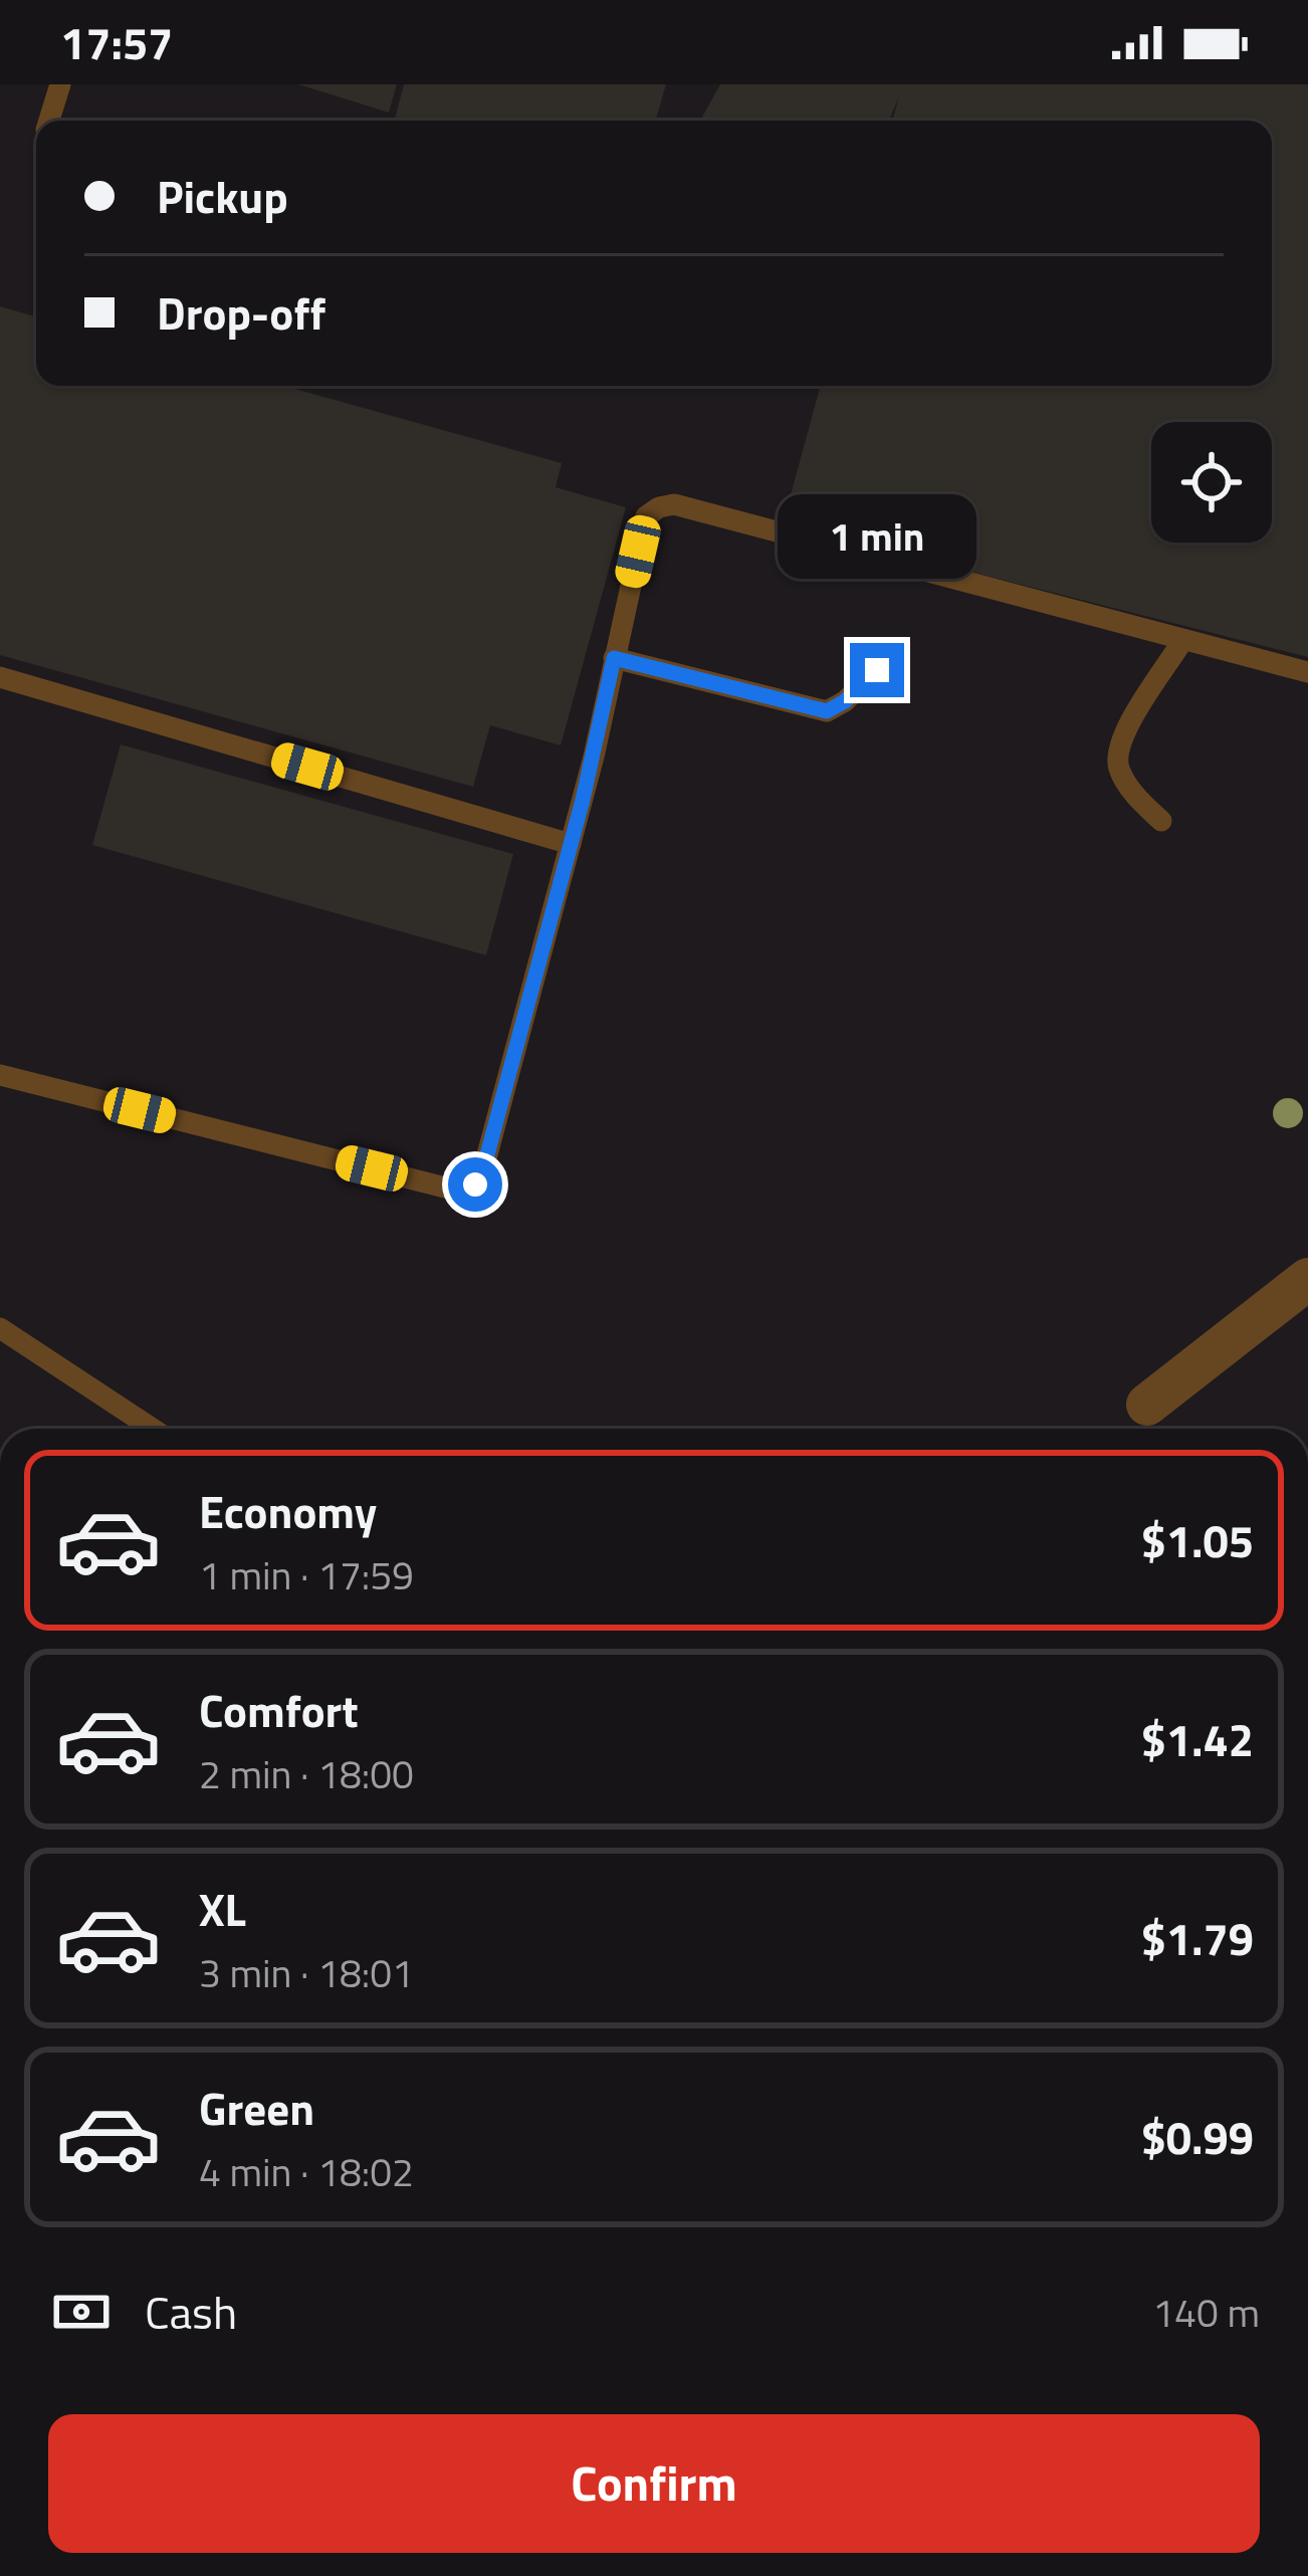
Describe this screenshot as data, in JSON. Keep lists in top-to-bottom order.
{
  "page": {
    "status": "17:57",
    "banner": ["Pickup", "Drop-off"],
    "bubble": "1 min",
    "list": [
      {
        "name": "Economy",
        "note": "1 min · 17:59",
        "value": "$1.05"
      },
      {
        "name": "Comfort",
        "note": "2 min · 18:00",
        "value": "$1.42"
      },
      {
        "name": "XL",
        "note": "3 min · 18:01",
        "value": "$1.79"
      },
      {
        "name": "Green",
        "note": "4 min · 18:02",
        "value": "$0.99"
      }
    ],
    "pay": ["Cash", "140 m"],
    "buttons": "Confirm"
  }
}
